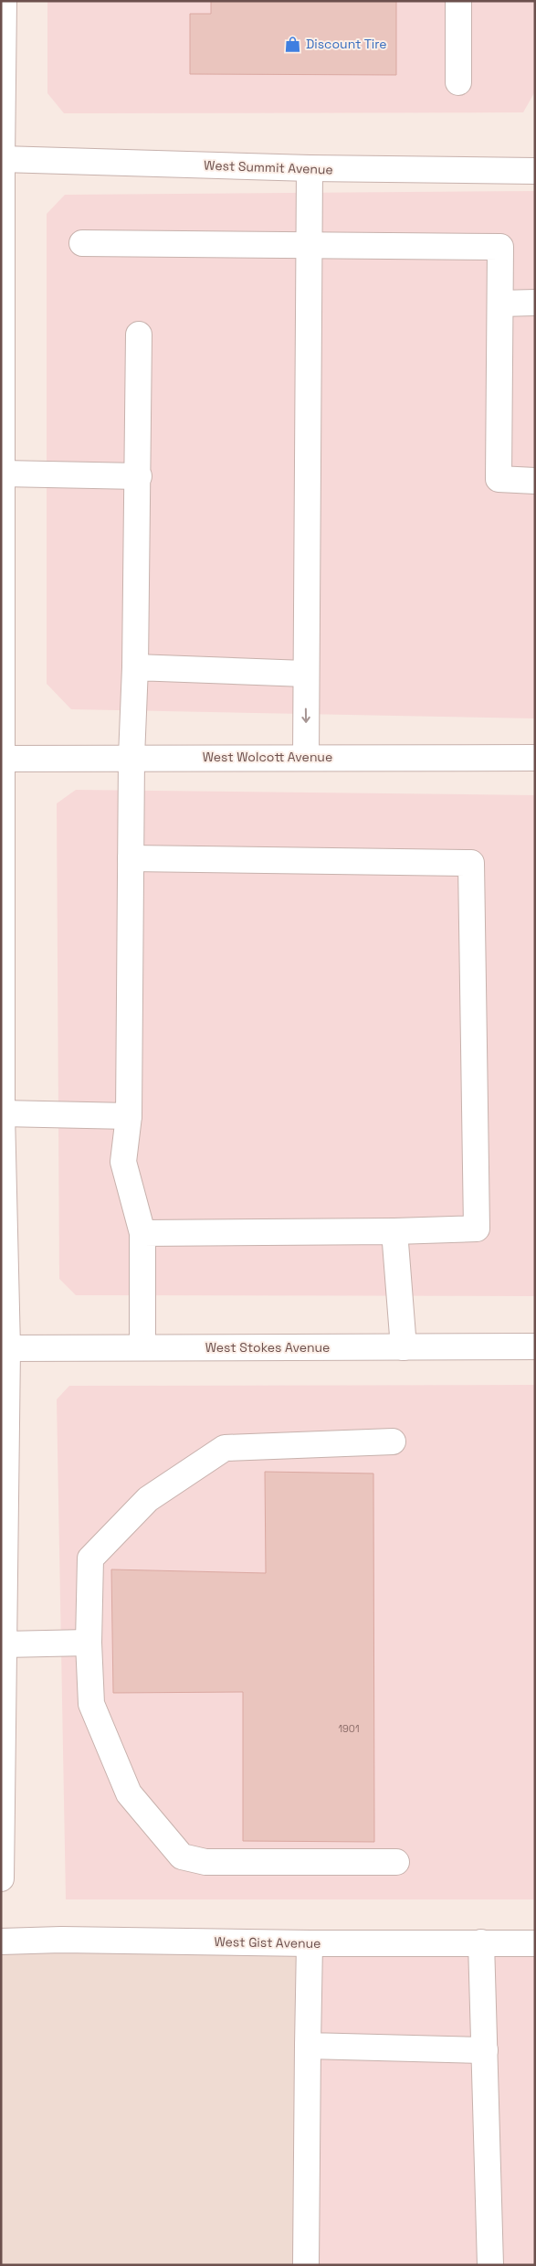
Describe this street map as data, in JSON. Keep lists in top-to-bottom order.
{
  "streets": {
    "street": [
      "West Summit Avenue",
      "West Wolcott Avenue",
      "West Stokes Avenue",
      "West Gist Avenue"
    ]
  },
  "places": {
    "shop": ["Discount Tire"]
  },
  "house_numbers": ["1901"]
}
